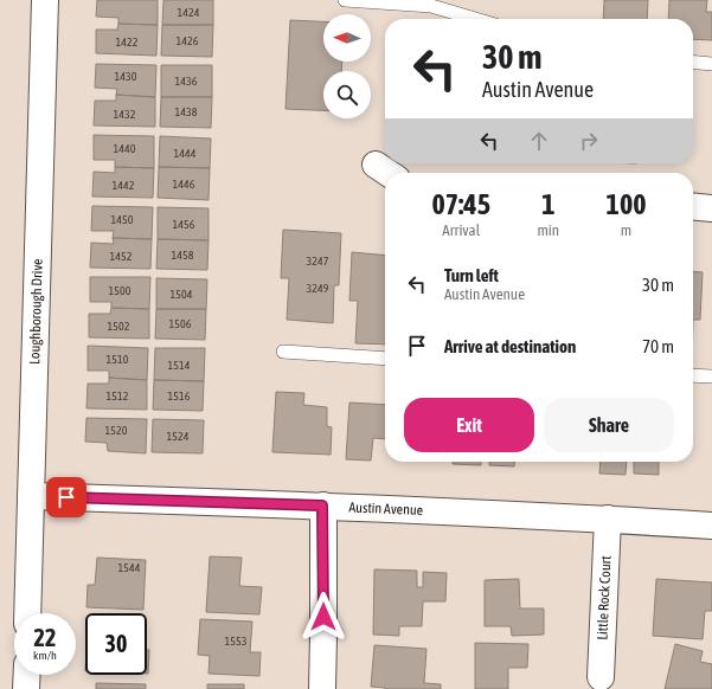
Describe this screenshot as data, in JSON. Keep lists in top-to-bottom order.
{
  "streets": {
    "street": ["Loughborough Drive", "Austin Avenue", "Little Rock Court"]
  },
  "crossings": [
    ["Loughborough Drive", "Austin Avenue"],
    ["Austin Avenue", "Little Rock Court"]
  ],
  "house_numbers": [
    "1424",
    "1426",
    "1422",
    "1430",
    "1436",
    "1438",
    "1432",
    "1440",
    "1444",
    "1446",
    "1442",
    "1450",
    "1456",
    "1458",
    "1452",
    "3247",
    "3249",
    "1500",
    "1504",
    "1506",
    "1502",
    "1510",
    "1514",
    "1512",
    "1516",
    "1520",
    "1524",
    "1544",
    "1553"
  ],
  "north": "left",
  "page": {
    "turn": ["30 m", "Austin Avenue"],
    "eta": [
      "07:45",
      "Arrival",
      "1",
      "min",
      "100",
      "m"
    ],
    "list": [
      {
        "name": "Turn left",
        "note": "Austin Avenue",
        "value": "30 m"
      },
      {
        "name": "Arrive at destination",
        "value": "70 m"
      }
    ],
    "buttons": ["Exit", "Share"],
    "speed": "22 km/h",
    "limit": "30"
  }
}
